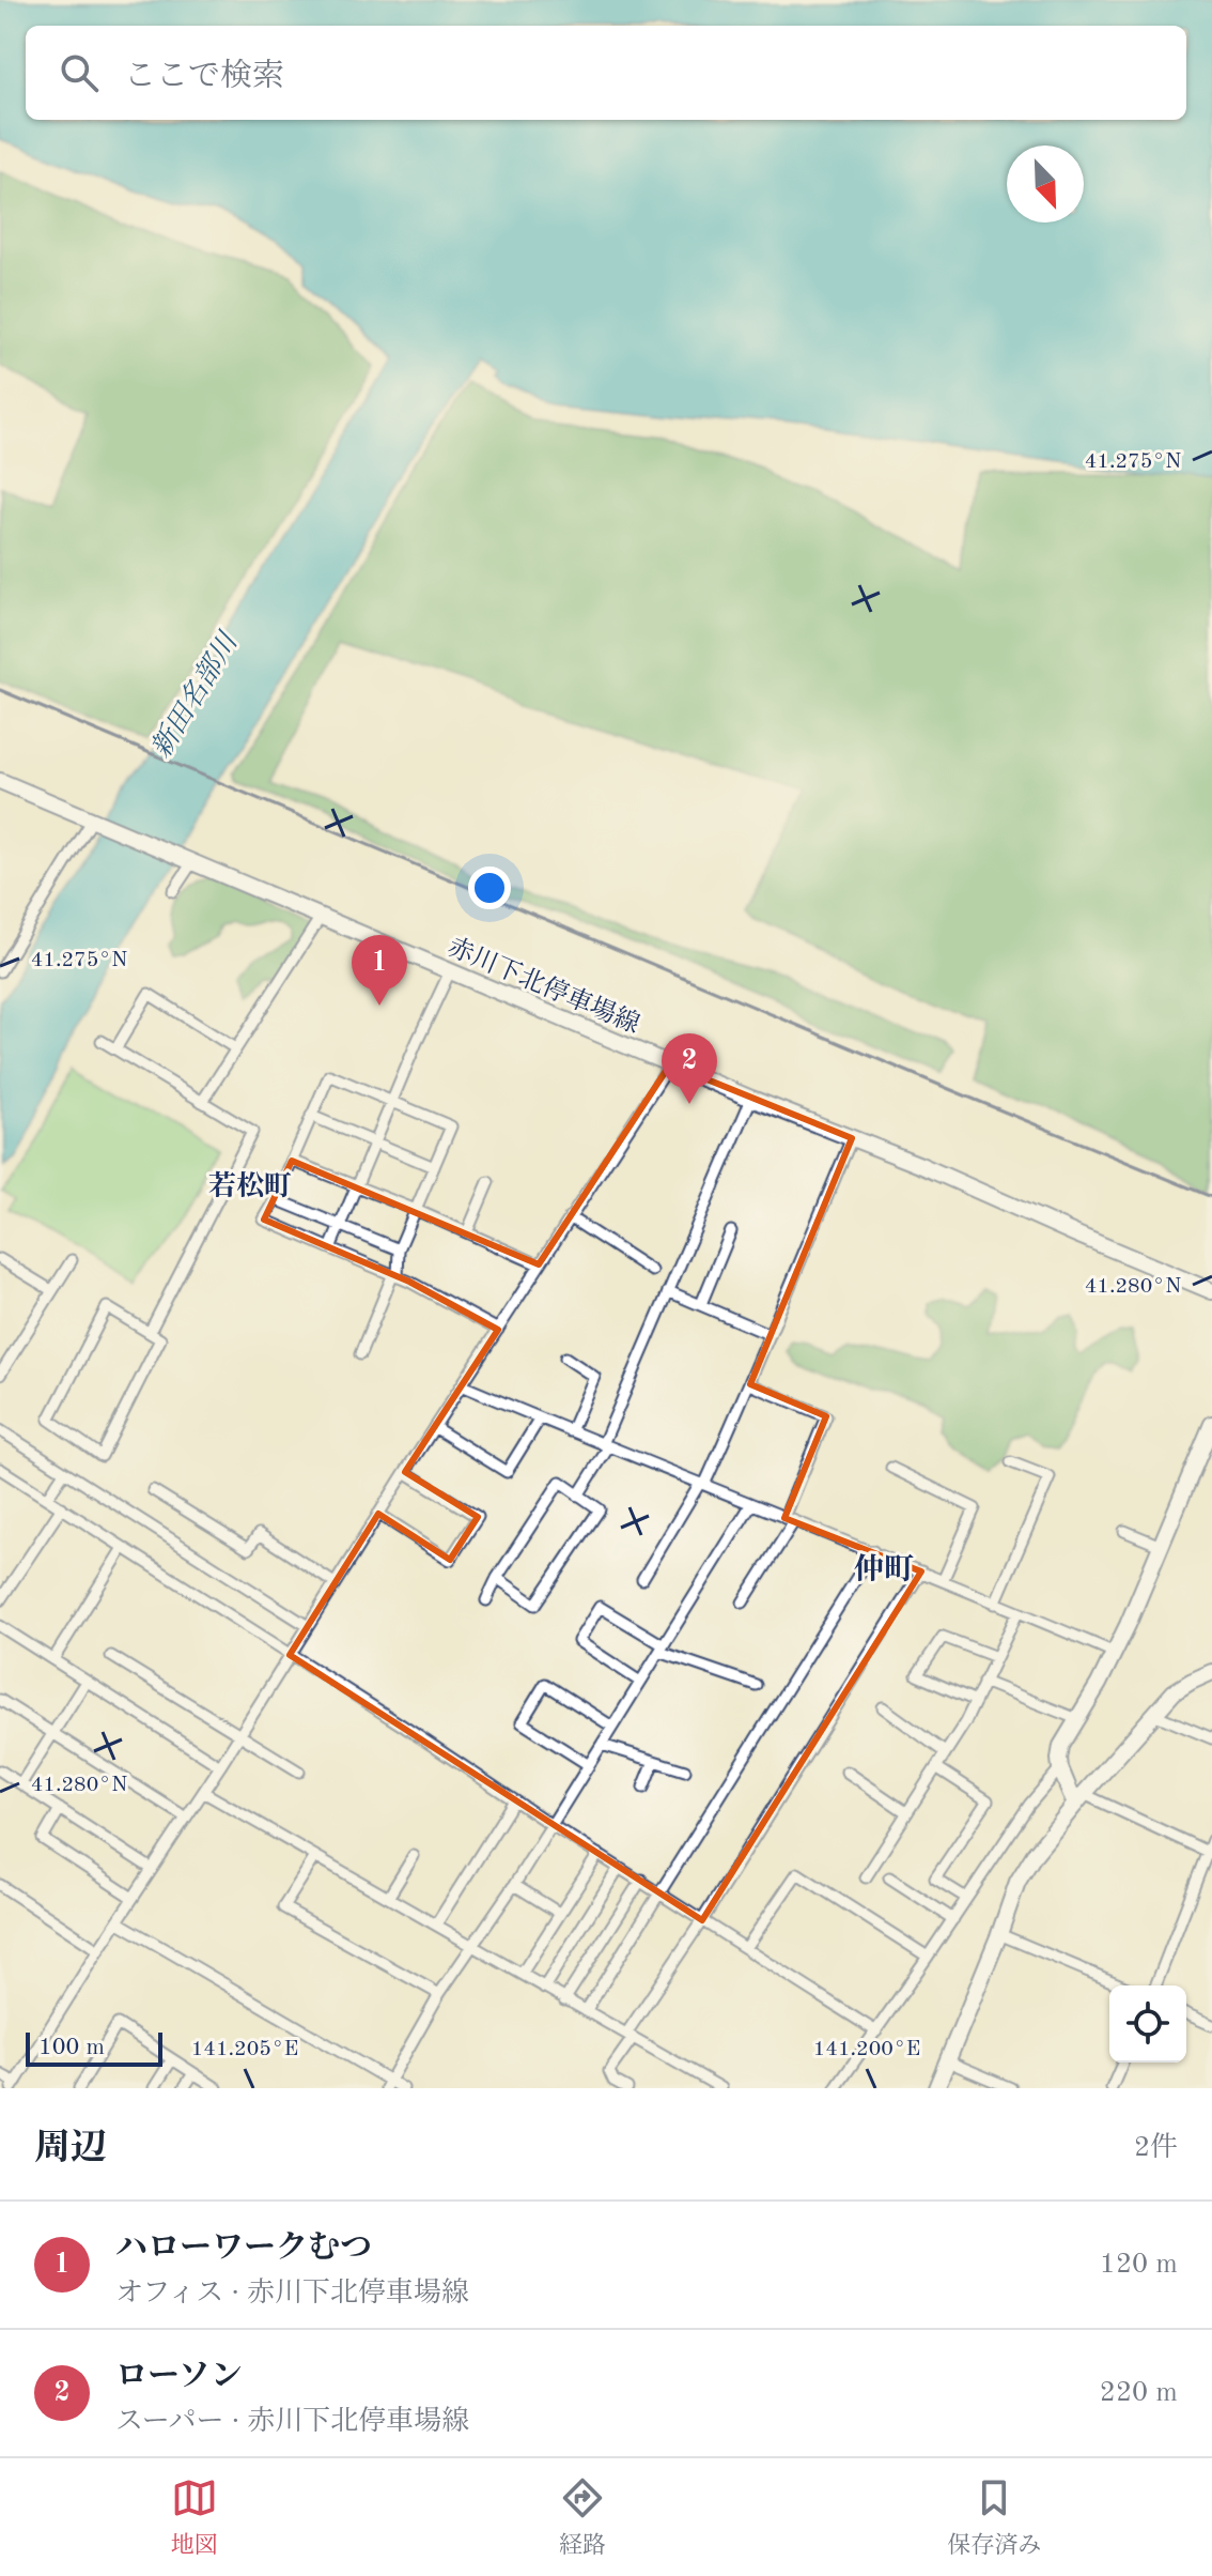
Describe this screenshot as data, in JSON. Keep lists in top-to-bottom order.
{
  "streets": {
    "main road": ["赤川下北停車場線"]
  },
  "districts": ["若松町", "仲町"],
  "water": ["新田名部川"],
  "scale_bar": "100 m",
  "north": "bottom right",
  "page": {
    "search": "ここで検索",
    "pins": ["1", "2"],
    "scale": "100 m",
    "heading": ["周辺", "2件"],
    "list": [
      {
        "mark": "1",
        "name": "ハローワークむつ",
        "note": "オフィス · 赤川下北停車場線",
        "value": "120 m"
      },
      {
        "mark": "2",
        "name": "ローソン",
        "note": "スーパー · 赤川下北停車場線",
        "value": "220 m"
      }
    ],
    "nav": ["地図", "経路", "保存済み"]
  },
  "coordinates": [
    "41.275°N",
    "41.280°N",
    "141.205°E",
    "141.200°E"
  ]
}
